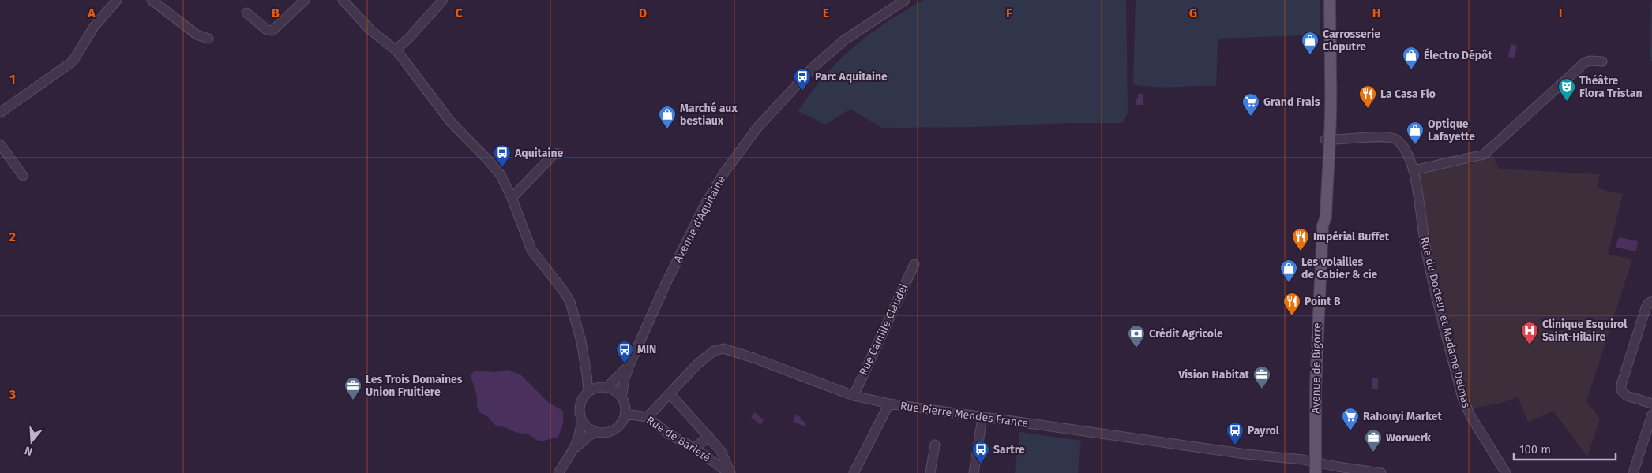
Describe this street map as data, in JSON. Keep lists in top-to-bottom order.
{
  "streets": {
    "main road": ["Avenue de Bigorre"],
    "street": [
      "Avenue d'Aquitaine",
      "Rue du Docteur et Madame Delmas",
      "Rue Camille Claudel",
      "Rue Pierre Mendes France",
      "Rue de Barleté"
    ]
  },
  "crossings": [
    ["Avenue d'Aquitaine", "Rue de Barleté"],
    ["Rue du Docteur et Madame Delmas", "Avenue de Bigorre"],
    ["Rue Camille Claudel", "Rue Pierre Mendes France"],
    ["Avenue de Bigorre", "Rue Pierre Mendes France"],
    ["Rue Pierre Mendes France", "Rue de Barleté"]
  ],
  "places": {
    "shop": [
      "Carrosserie Cloputre",
      "Électro Dépôt",
      "Marché aux bestiaux",
      "Optique Lafayette",
      "Les volailles de Cabier & cie"
    ],
    "bus stop": [
      "Parc Aquitaine",
      "Aquitaine",
      "MIN",
      "Payrol",
      "Sartre"
    ],
    "theatre": ["Théâtre Flora Tristan"],
    "restaurant": ["La Casa Flo", "Impérial Buffet", "Point B"],
    "supermarket": ["Grand Frais", "Rahouyi Market"],
    "hospital": ["Clinique Esquirol Saint-Hilaire"],
    "bank": ["Crédit Agricole"],
    "office": ["Vision Habitat", "Les Trois Domaines Union Fruitiere", "Worwerk"]
  },
  "scale_bar": "100 m",
  "north": "bottom",
  "grid": {
    "columns": [
      "A",
      "B",
      "C",
      "D",
      "E",
      "F",
      "G",
      "H",
      "I"
    ],
    "rows": ["1", "2", "3"]
  }
}
